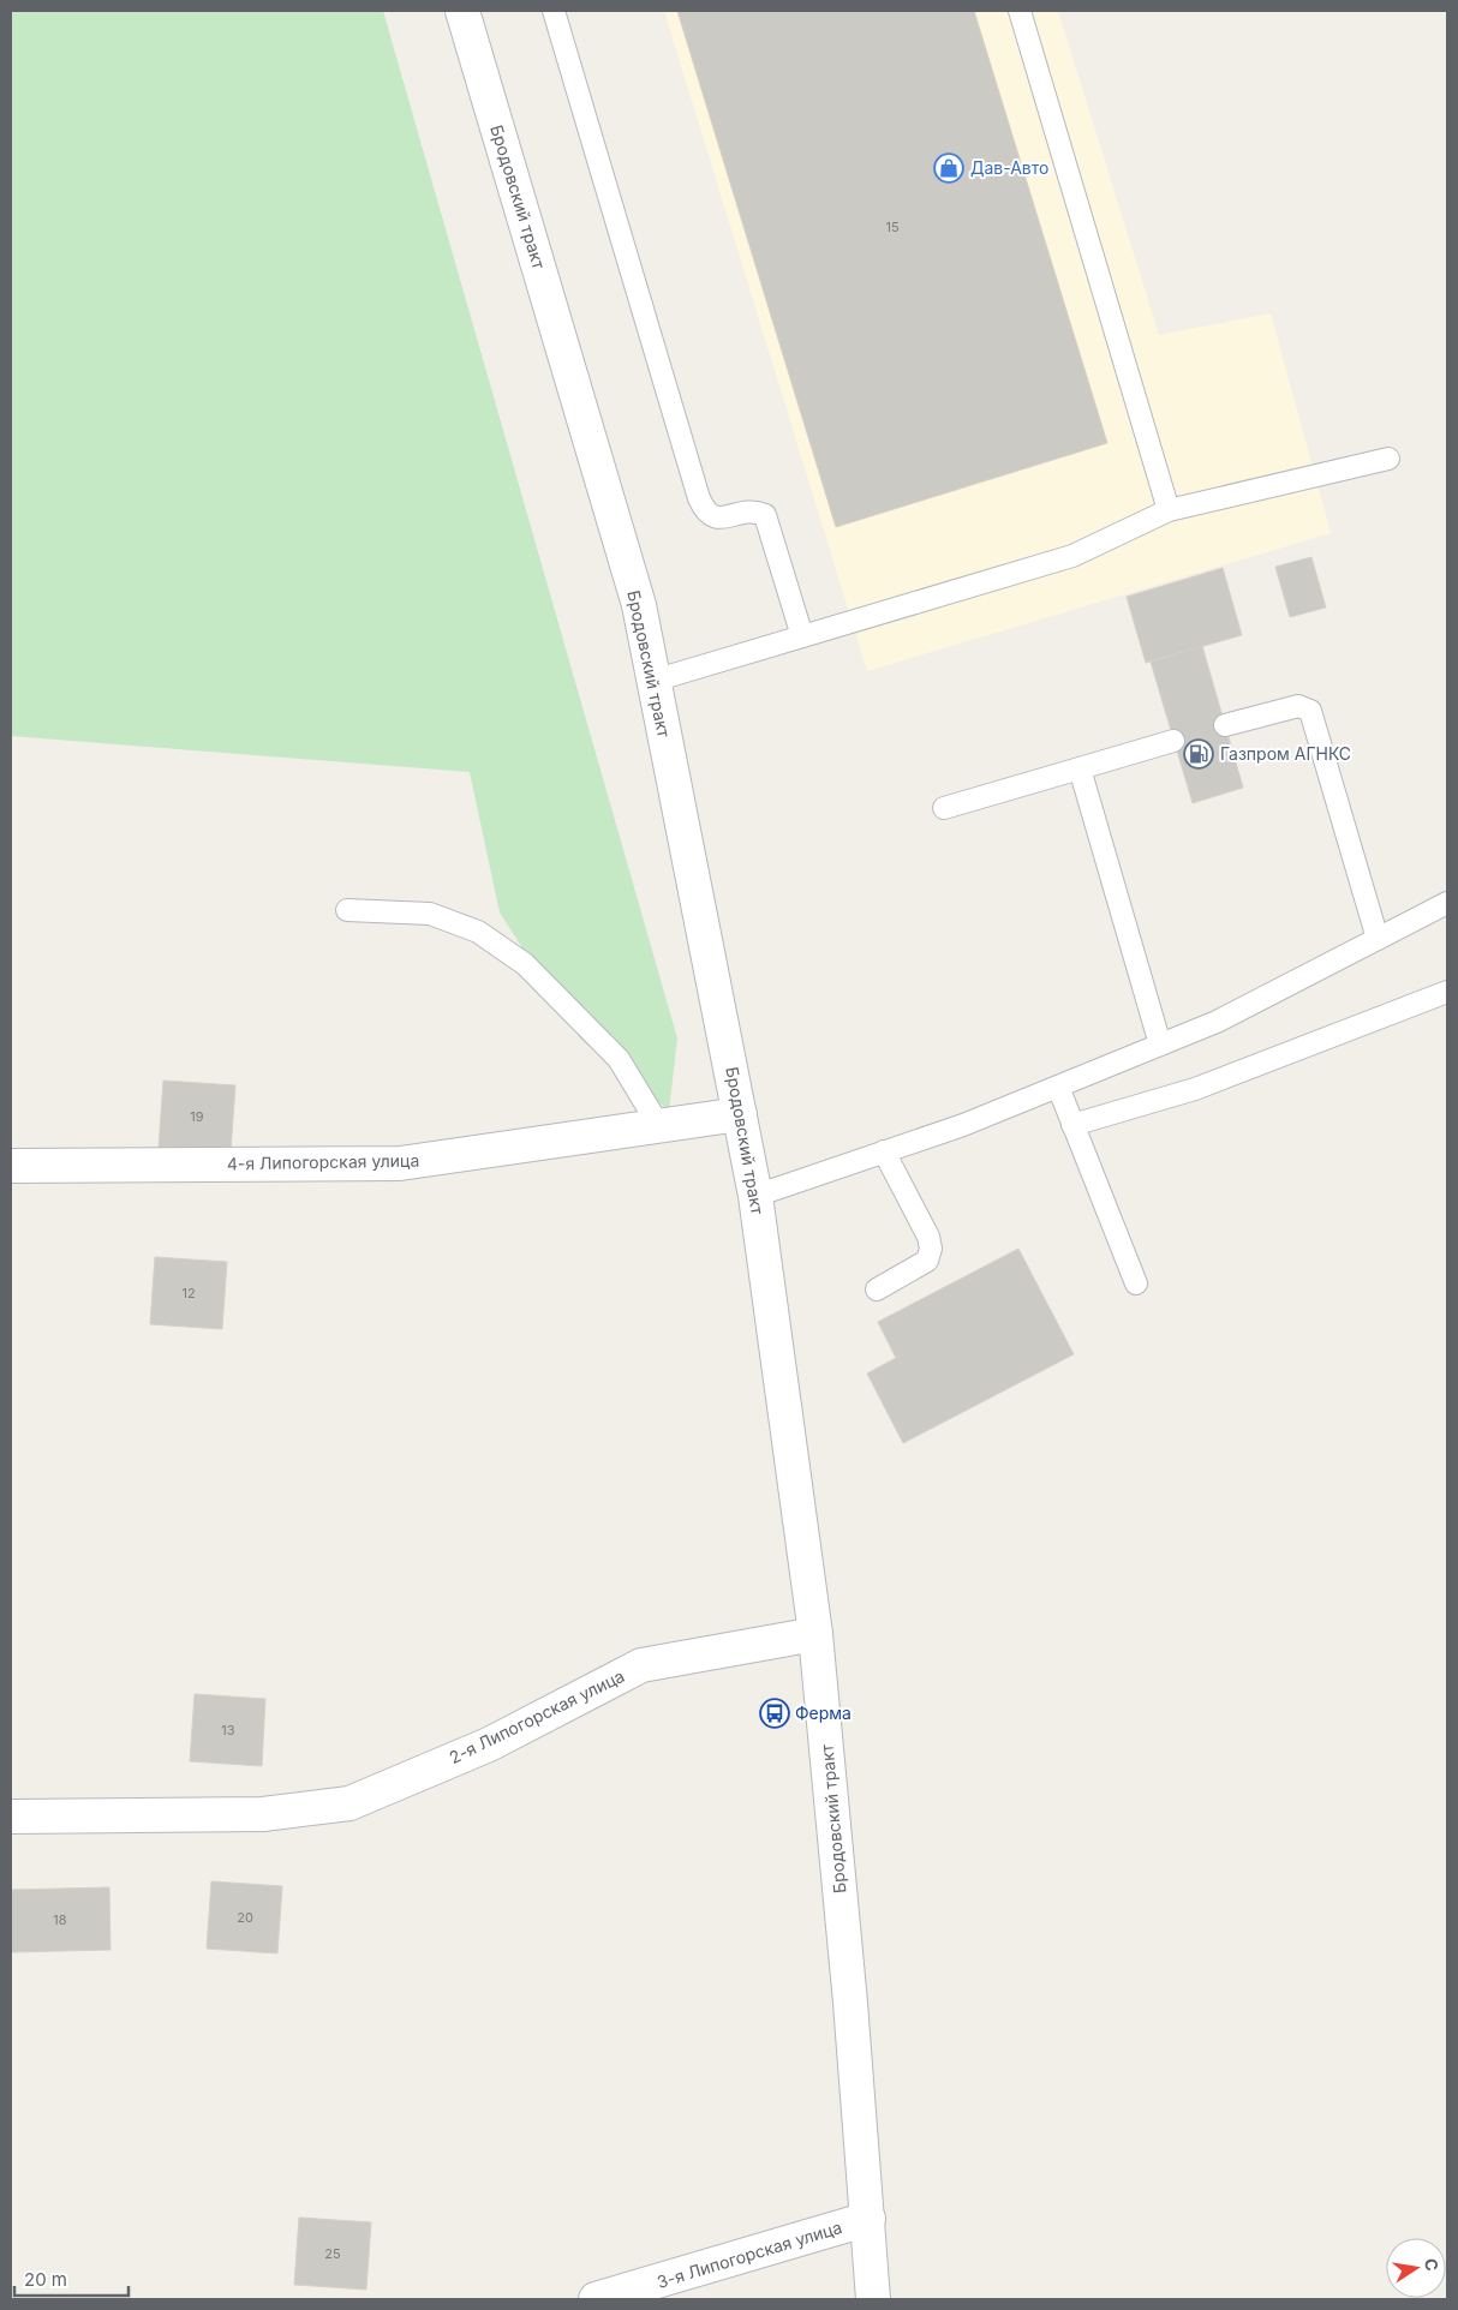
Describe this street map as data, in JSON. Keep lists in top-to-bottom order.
{
  "streets": {
    "street": [
      "Бродовский тракт",
      "4-я Липогорская улица",
      "2-я Липогорская улица",
      "3-я Липогорская улица"
    ]
  },
  "crossings": [
    ["Бродовский тракт", "4-я Липогорская улица"],
    ["Бродовский тракт", "2-я Липогорская улица"],
    ["Бродовский тракт", "3-я Липогорская улица"]
  ],
  "places": {
    "shop": ["Дав-Авто"],
    "fuel station": ["Газпром АГНКС"],
    "bus stop": ["Ферма"]
  },
  "house_numbers": [
    "15",
    "19",
    "12",
    "13",
    "20",
    "18",
    "25"
  ],
  "scale_bar": "20 m",
  "north": "right"
}
